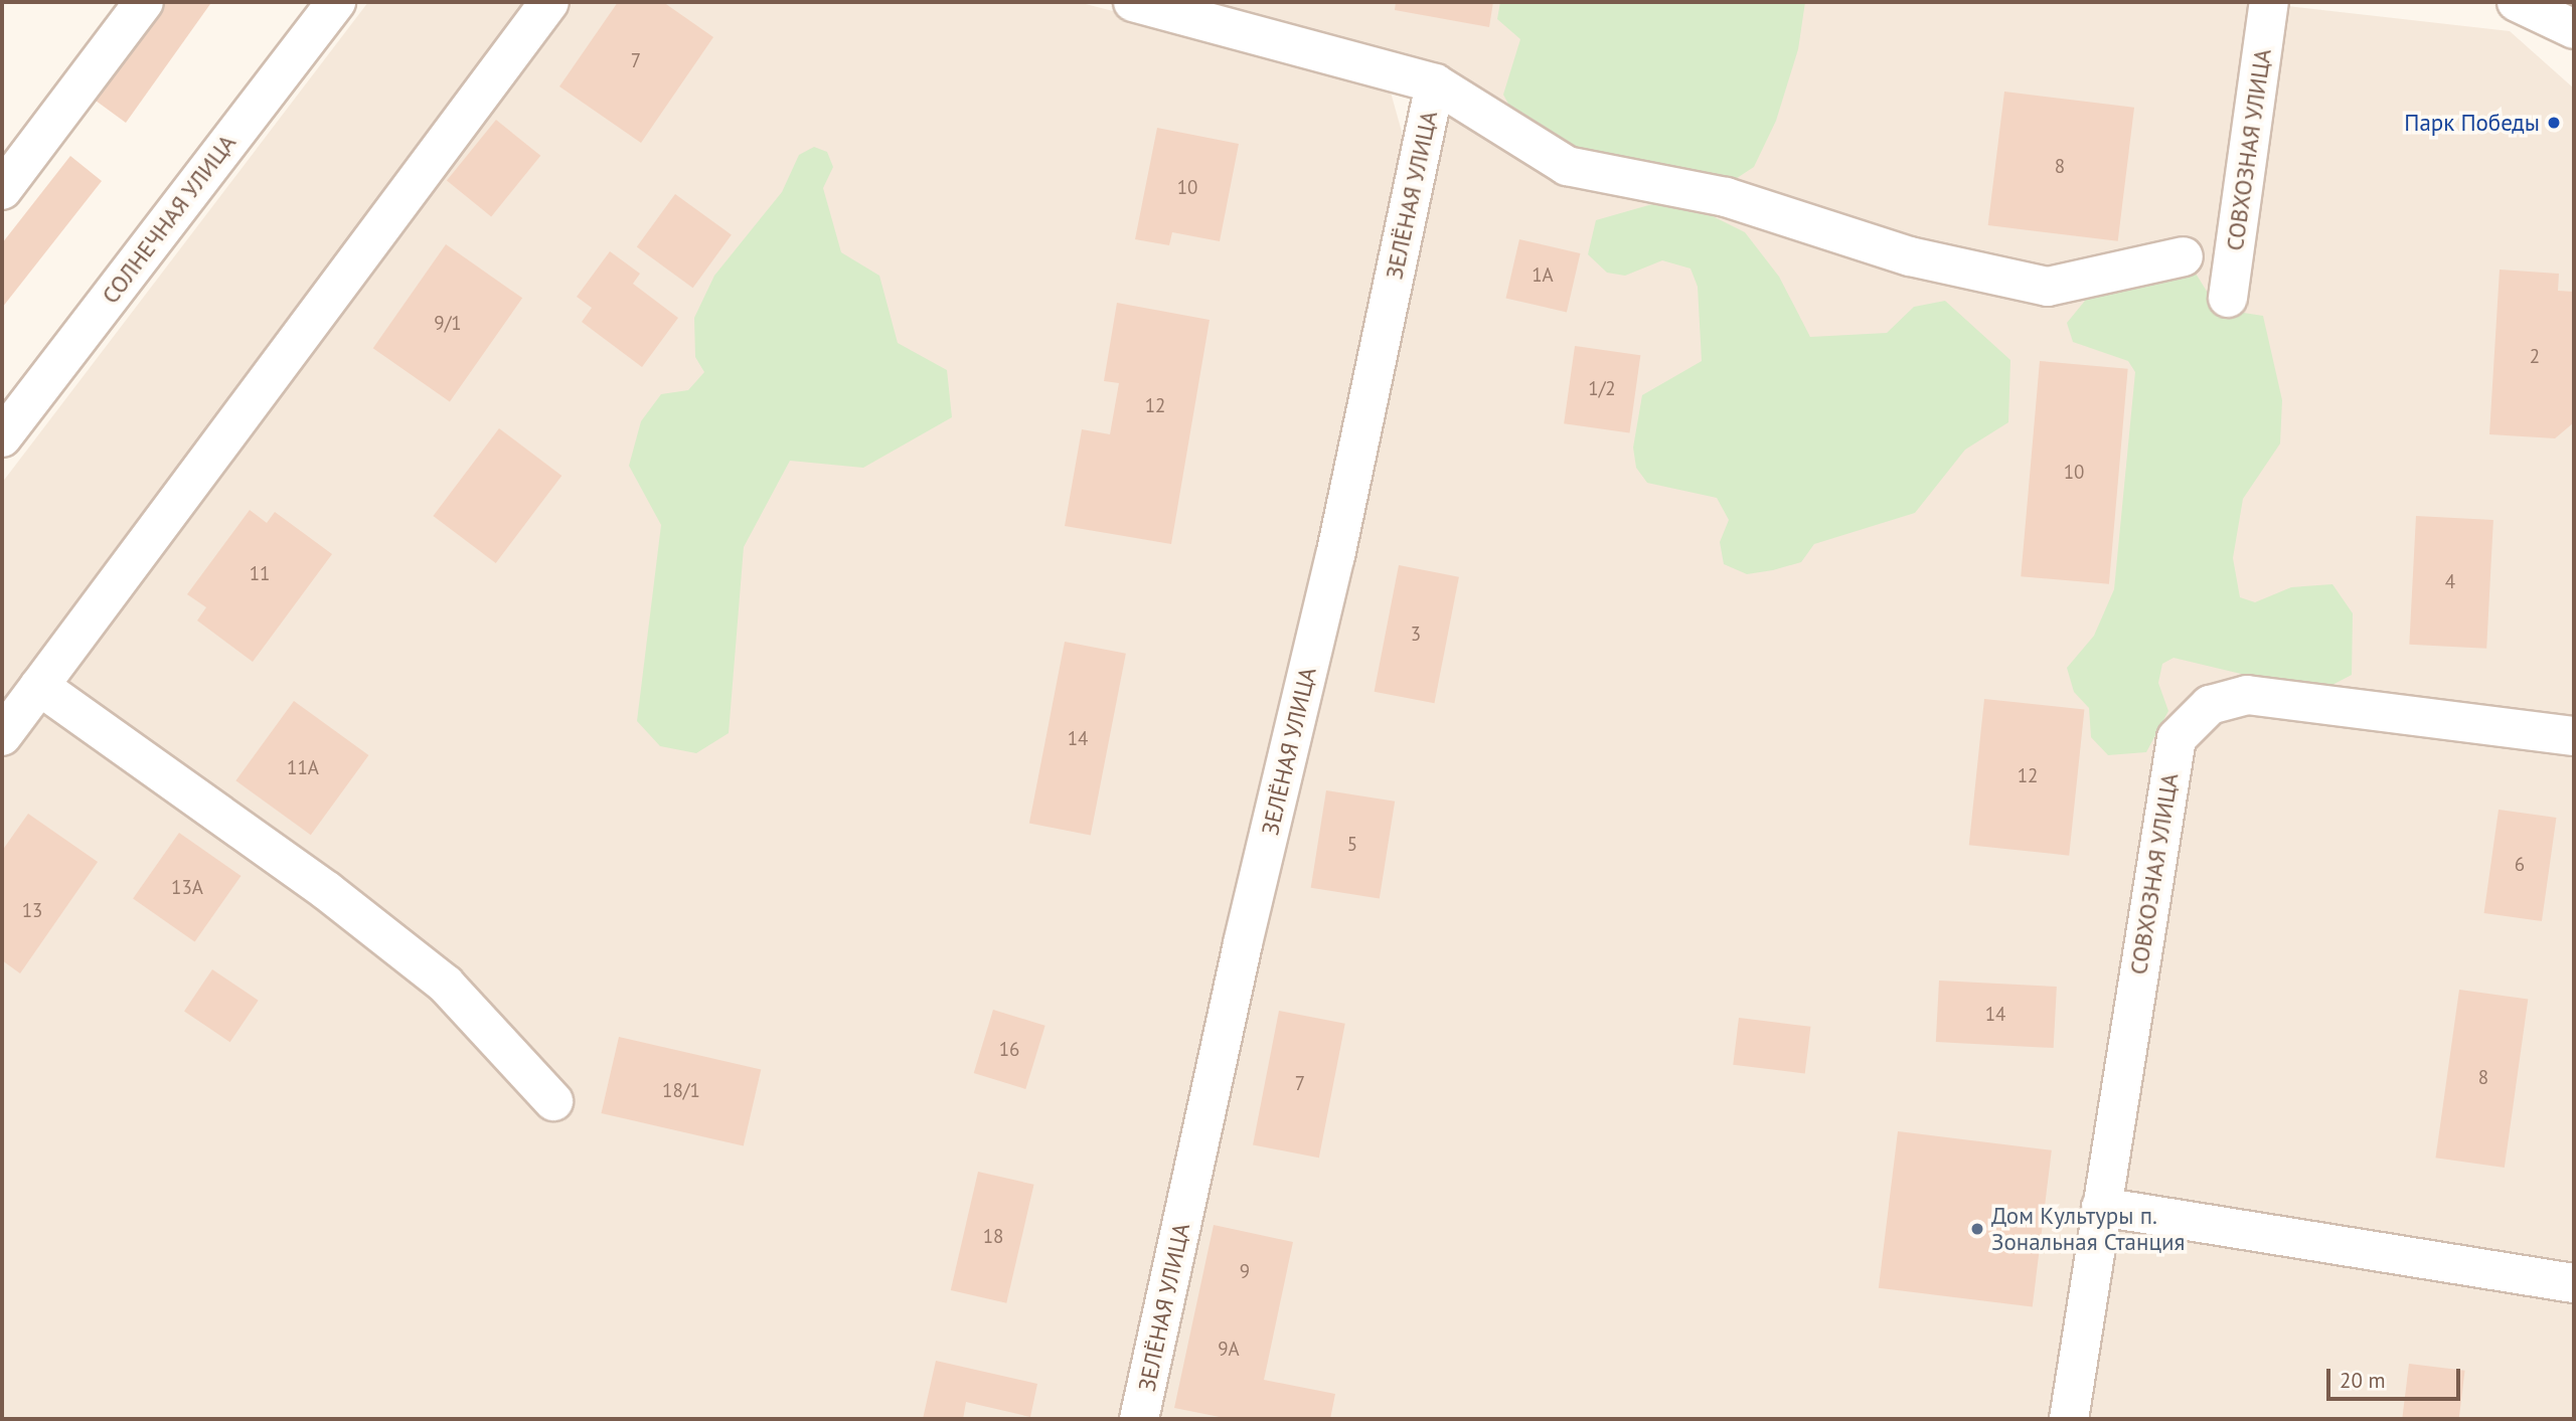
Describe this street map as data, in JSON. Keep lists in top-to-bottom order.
{
  "streets": {
    "street": ["СОВХОЗНАЯ УЛИЦА", "ЗЕЛЁНАЯ УЛИЦА", "СОЛНЕЧНАЯ УЛИЦА"]
  },
  "places": ["Парк Победы", "Дом Культуры п. Зональная Станция"],
  "house_numbers": [
    "7",
    "8",
    "10",
    "1А",
    "9/1",
    "2",
    "1/2",
    "12",
    "10",
    "11",
    "4",
    "3",
    "14",
    "11А",
    "12",
    "5",
    "6",
    "13А",
    "13",
    "14",
    "16",
    "8",
    "7",
    "18/1",
    "18",
    "9",
    "9А"
  ],
  "scale_bar": "20 m"
}
